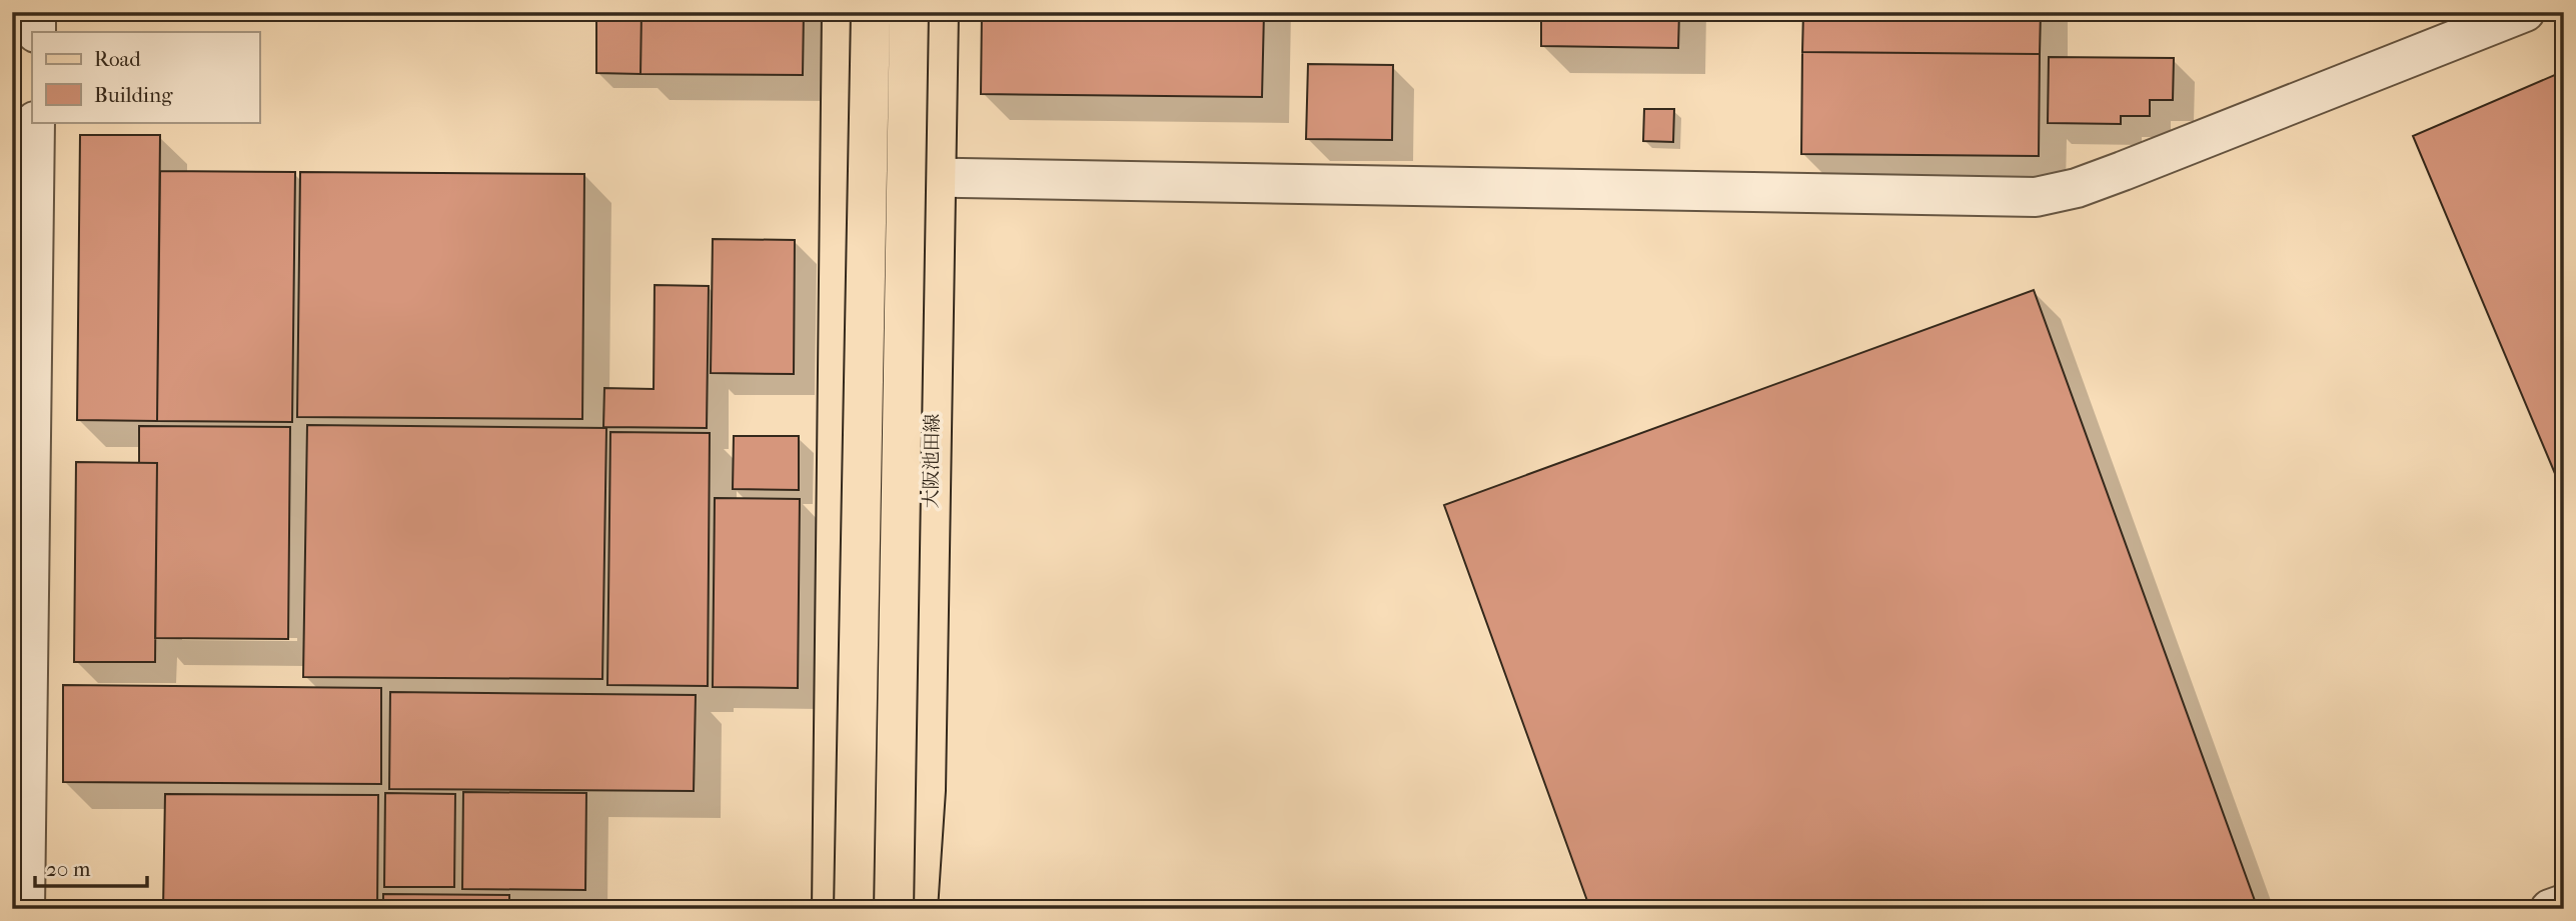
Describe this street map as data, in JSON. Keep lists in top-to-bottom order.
{
  "streets": {
    "main road": ["大阪池田線"]
  },
  "legend": ["Road", "Building"],
  "scale_bar": "20 m"
}
